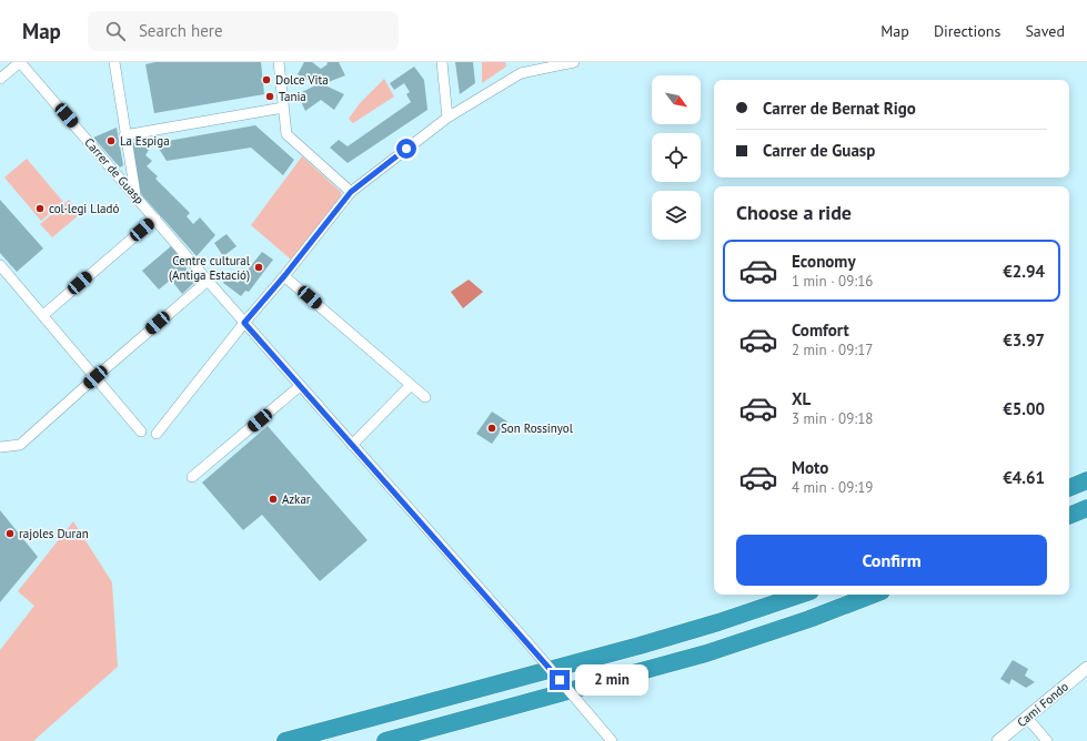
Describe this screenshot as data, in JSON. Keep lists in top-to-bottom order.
{
  "streets": {
    "street": ["Carrer de Guasp", "Camí Fondo"]
  },
  "places": [
    "Dolce Vita",
    "Tania",
    "La Espiga",
    "col·legi Lladó",
    "Centre cultural (Antiga Estació)",
    "Son Rossinyol",
    "Azkar",
    "rajoles Duran"
  ],
  "north": "bottom right",
  "page": {
    "header": "Map",
    "search": "Search here",
    "nav": ["Map", "Directions", "Saved"],
    "banner": ["Carrer de Bernat Rigo", "Carrer de Guasp"],
    "heading": "Choose a ride",
    "list": [
      {
        "name": "Economy",
        "note": "1 min · 09:16",
        "value": "€2.94"
      },
      {
        "name": "Comfort",
        "note": "2 min · 09:17",
        "value": "€3.97"
      },
      {
        "name": "XL",
        "note": "3 min · 09:18",
        "value": "€5.00"
      },
      {
        "name": "Moto",
        "note": "4 min · 09:19",
        "value": "€4.61"
      }
    ],
    "buttons": "Confirm",
    "bubble": "2 min"
  }
}
